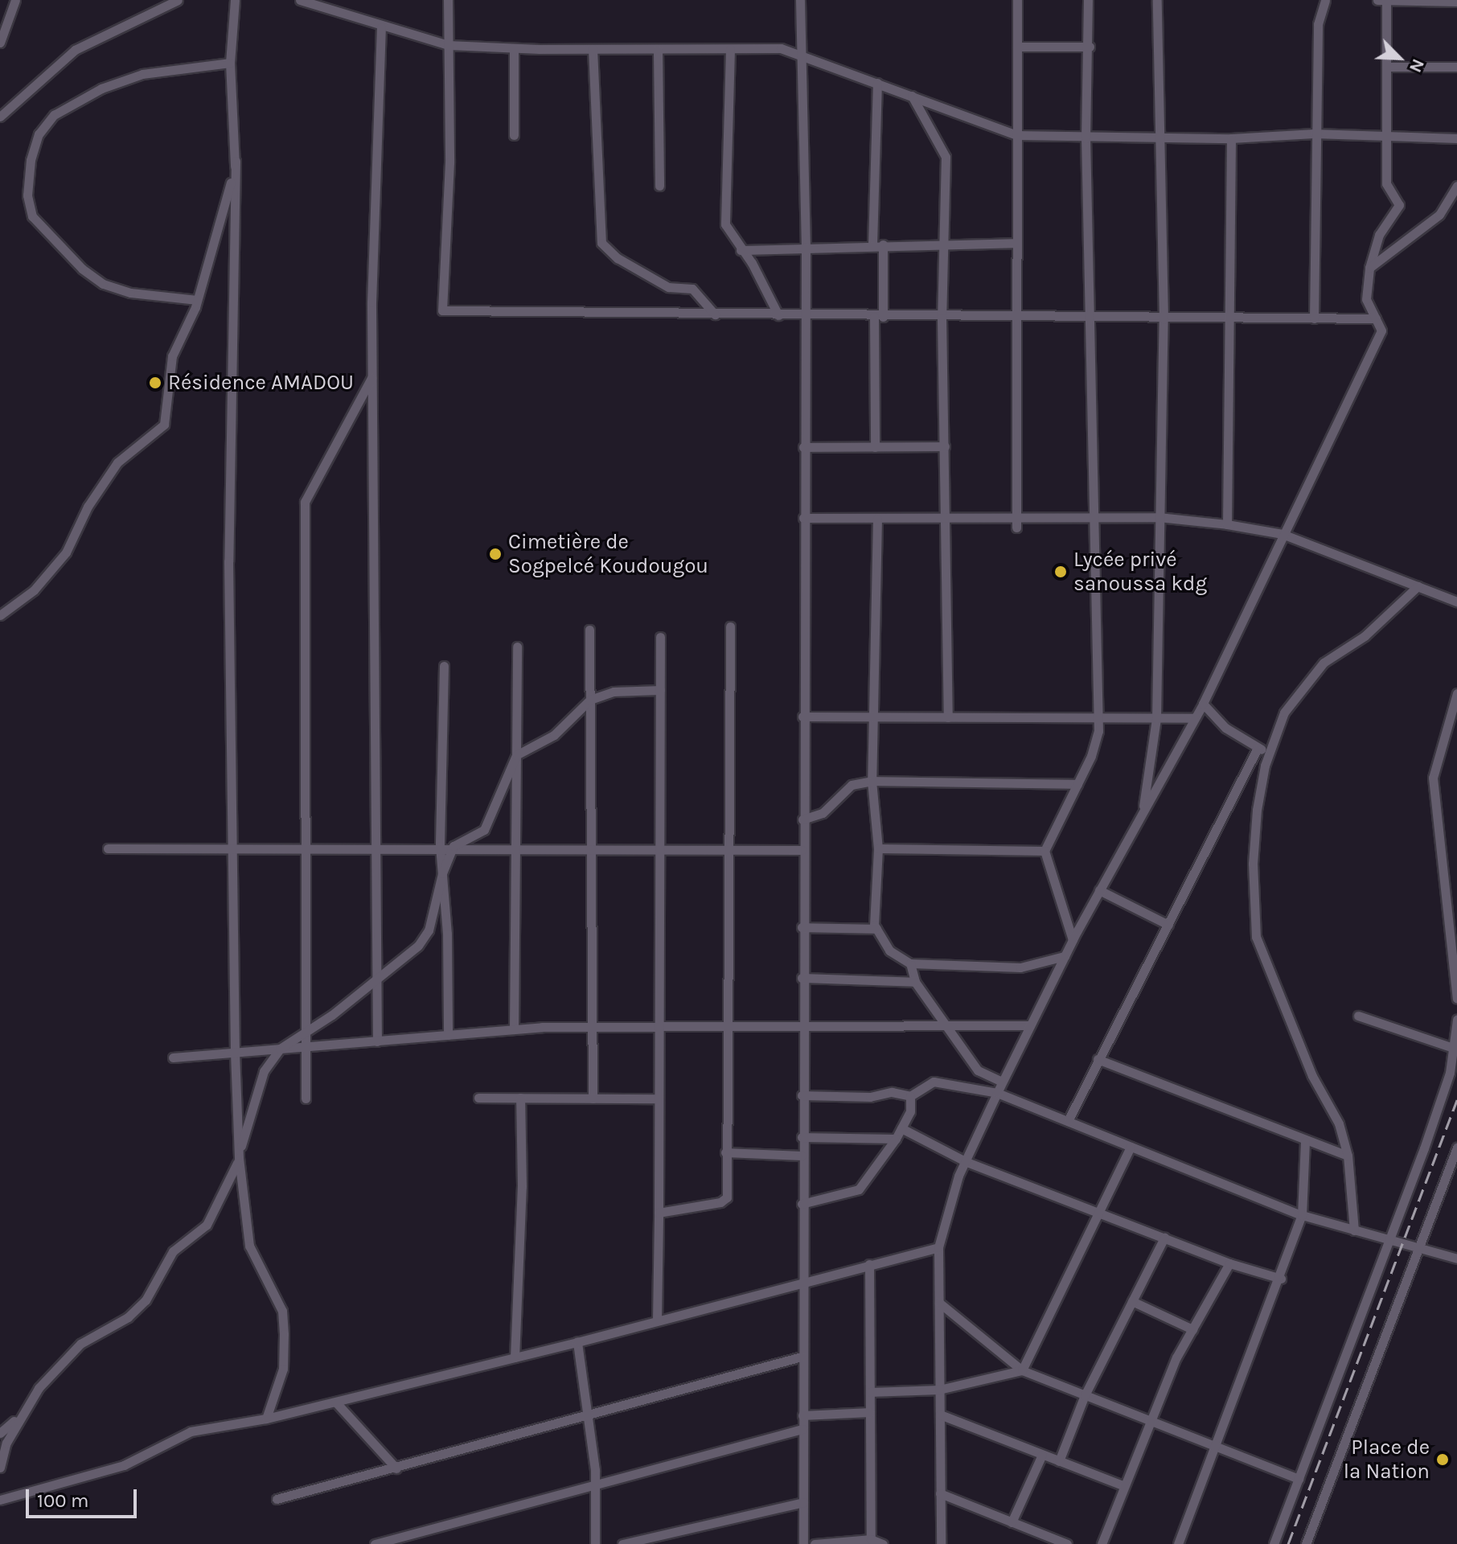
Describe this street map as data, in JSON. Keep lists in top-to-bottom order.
{
  "places": [
    "Résidence AMADOU",
    "Cimetière de Sogpelcé Koudougou",
    "Lycée privé sanoussa kdg",
    "Place de la Nation"
  ],
  "scale_bar": "100 m",
  "north": "bottom right"
}
